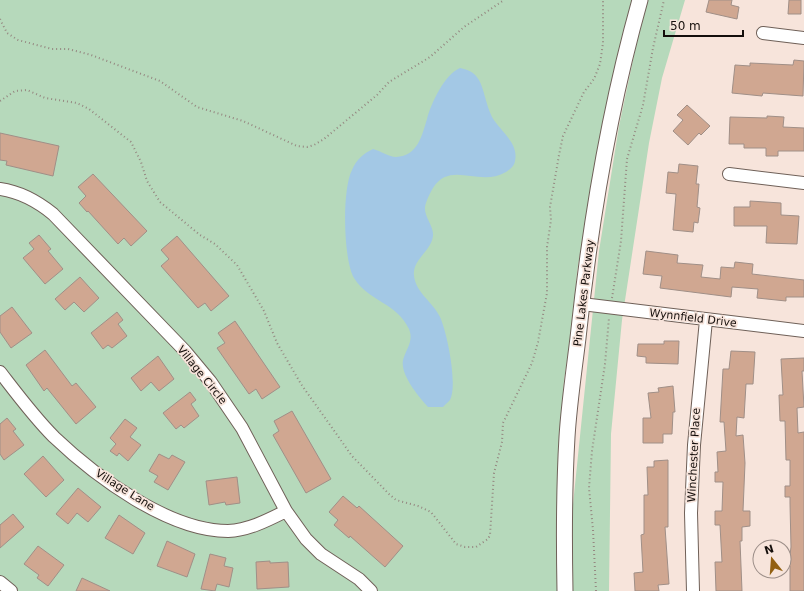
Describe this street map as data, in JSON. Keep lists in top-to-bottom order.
{
  "streets": {
    "street": [
      "Pine Lakes Parkway",
      "Wynnfield Drive",
      "Village Circle",
      "Winchester Place",
      "Village Lane"
    ]
  },
  "crossings": [
    ["Pine Lakes Parkway", "Wynnfield Drive"],
    ["Wynnfield Drive", "Winchester Place"],
    ["Village Circle", "Village Lane"]
  ],
  "scale_bar": "50 m",
  "north": "top"
}
